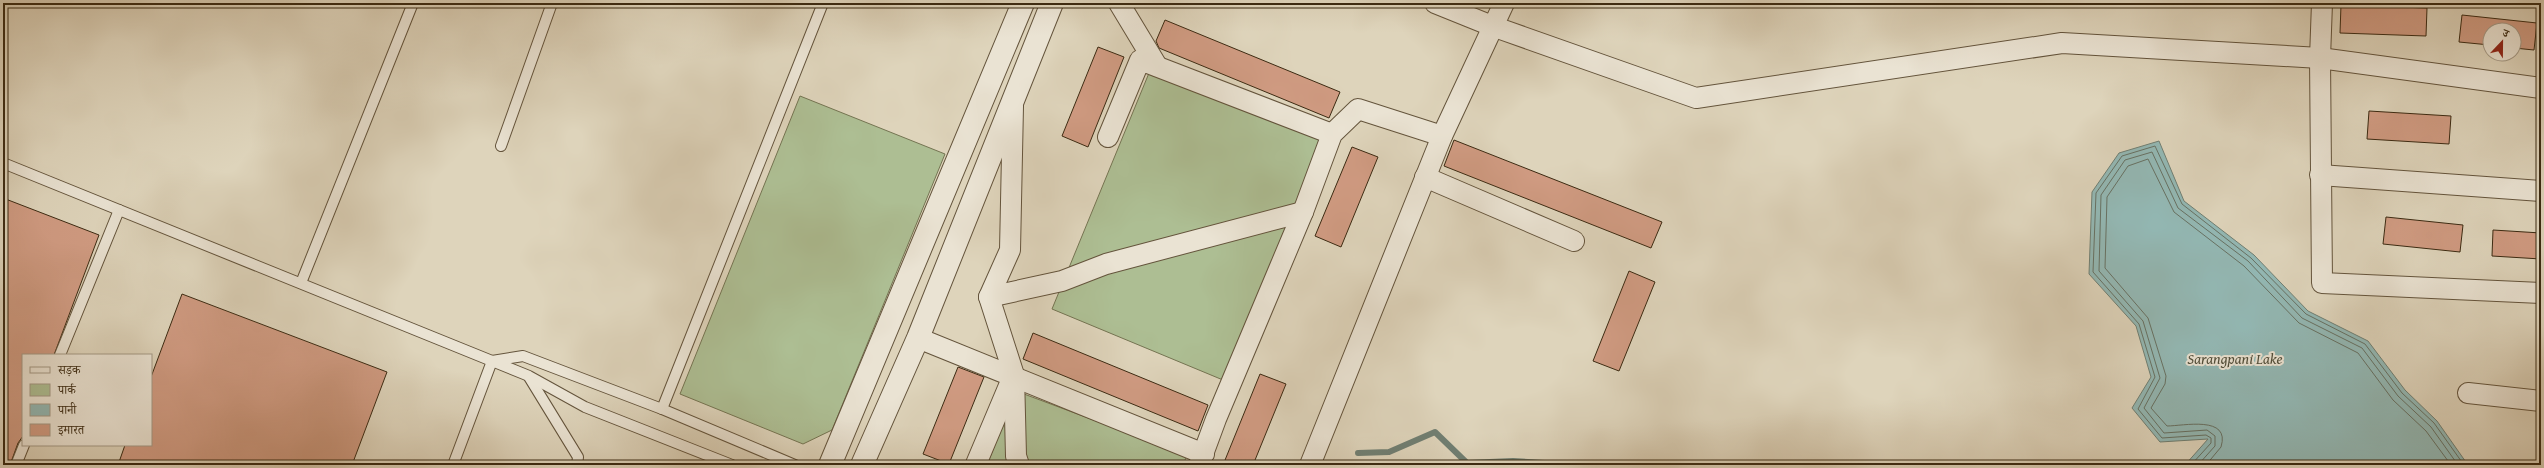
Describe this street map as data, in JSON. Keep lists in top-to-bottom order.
{
  "water": ["Sarangpani Lake"],
  "legend": [
    "सड़क",
    "पार्क",
    "पानी",
    "इमारत"
  ],
  "north": "top"
}
